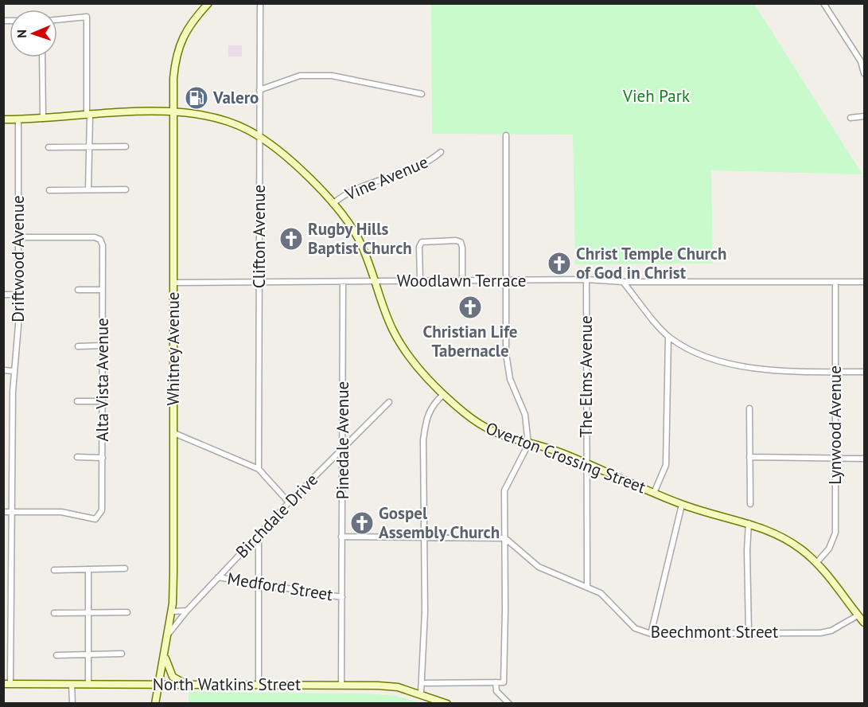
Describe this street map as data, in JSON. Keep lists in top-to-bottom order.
{
  "streets": {
    "main road": ["Whitney Avenue", "Overton Crossing Street", "North Watkins Street"],
    "street": [
      "Vine Avenue",
      "Clifton Avenue",
      "Driftwood Avenue",
      "Woodlawn Terrace",
      "The Elms Avenue",
      "Alta Vista Avenue",
      "Lynwood Avenue",
      "Pinedale Avenue",
      "Birchdale Drive",
      "Medford Street",
      "Beechmont Street"
    ]
  },
  "crossings": [
    ["Vine Avenue", "Overton Crossing Street"],
    ["Clifton Avenue", "Woodlawn Terrace"],
    ["Clifton Avenue", "Overton Crossing Street"],
    ["Driftwood Avenue", "Alta Vista Avenue"],
    ["Driftwood Avenue", "Overton Crossing Street"],
    ["Driftwood Avenue", "North Watkins Street"],
    ["Woodlawn Terrace", "Whitney Avenue"],
    ["Woodlawn Terrace", "The Elms Avenue"],
    ["Woodlawn Terrace", "Lynwood Avenue"],
    ["Woodlawn Terrace", "Pinedale Avenue"],
    ["Woodlawn Terrace", "Overton Crossing Street"],
    ["Whitney Avenue", "Overton Crossing Street"],
    ["Whitney Avenue", "Birchdale Drive"],
    ["Whitney Avenue", "North Watkins Street"],
    ["The Elms Avenue", "Overton Crossing Street"],
    ["The Elms Avenue", "Beechmont Street"],
    ["Lynwood Avenue", "Overton Crossing Street"],
    ["Pinedale Avenue", "Birchdale Drive"],
    ["Pinedale Avenue", "Medford Street"],
    ["Pinedale Avenue", "North Watkins Street"],
    ["Overton Crossing Street", "Beechmont Street"],
    ["Birchdale Drive", "Medford Street"]
  ],
  "parks": ["Vieh Park"],
  "places": {
    "fuel station": ["Valero"],
    "church": [
      "Rugby Hills Baptist Church",
      "Christ Temple Church of God in Christ",
      "Christian Life Tabernacle",
      "Gospel Assembly Church"
    ]
  },
  "north": "left"
}
